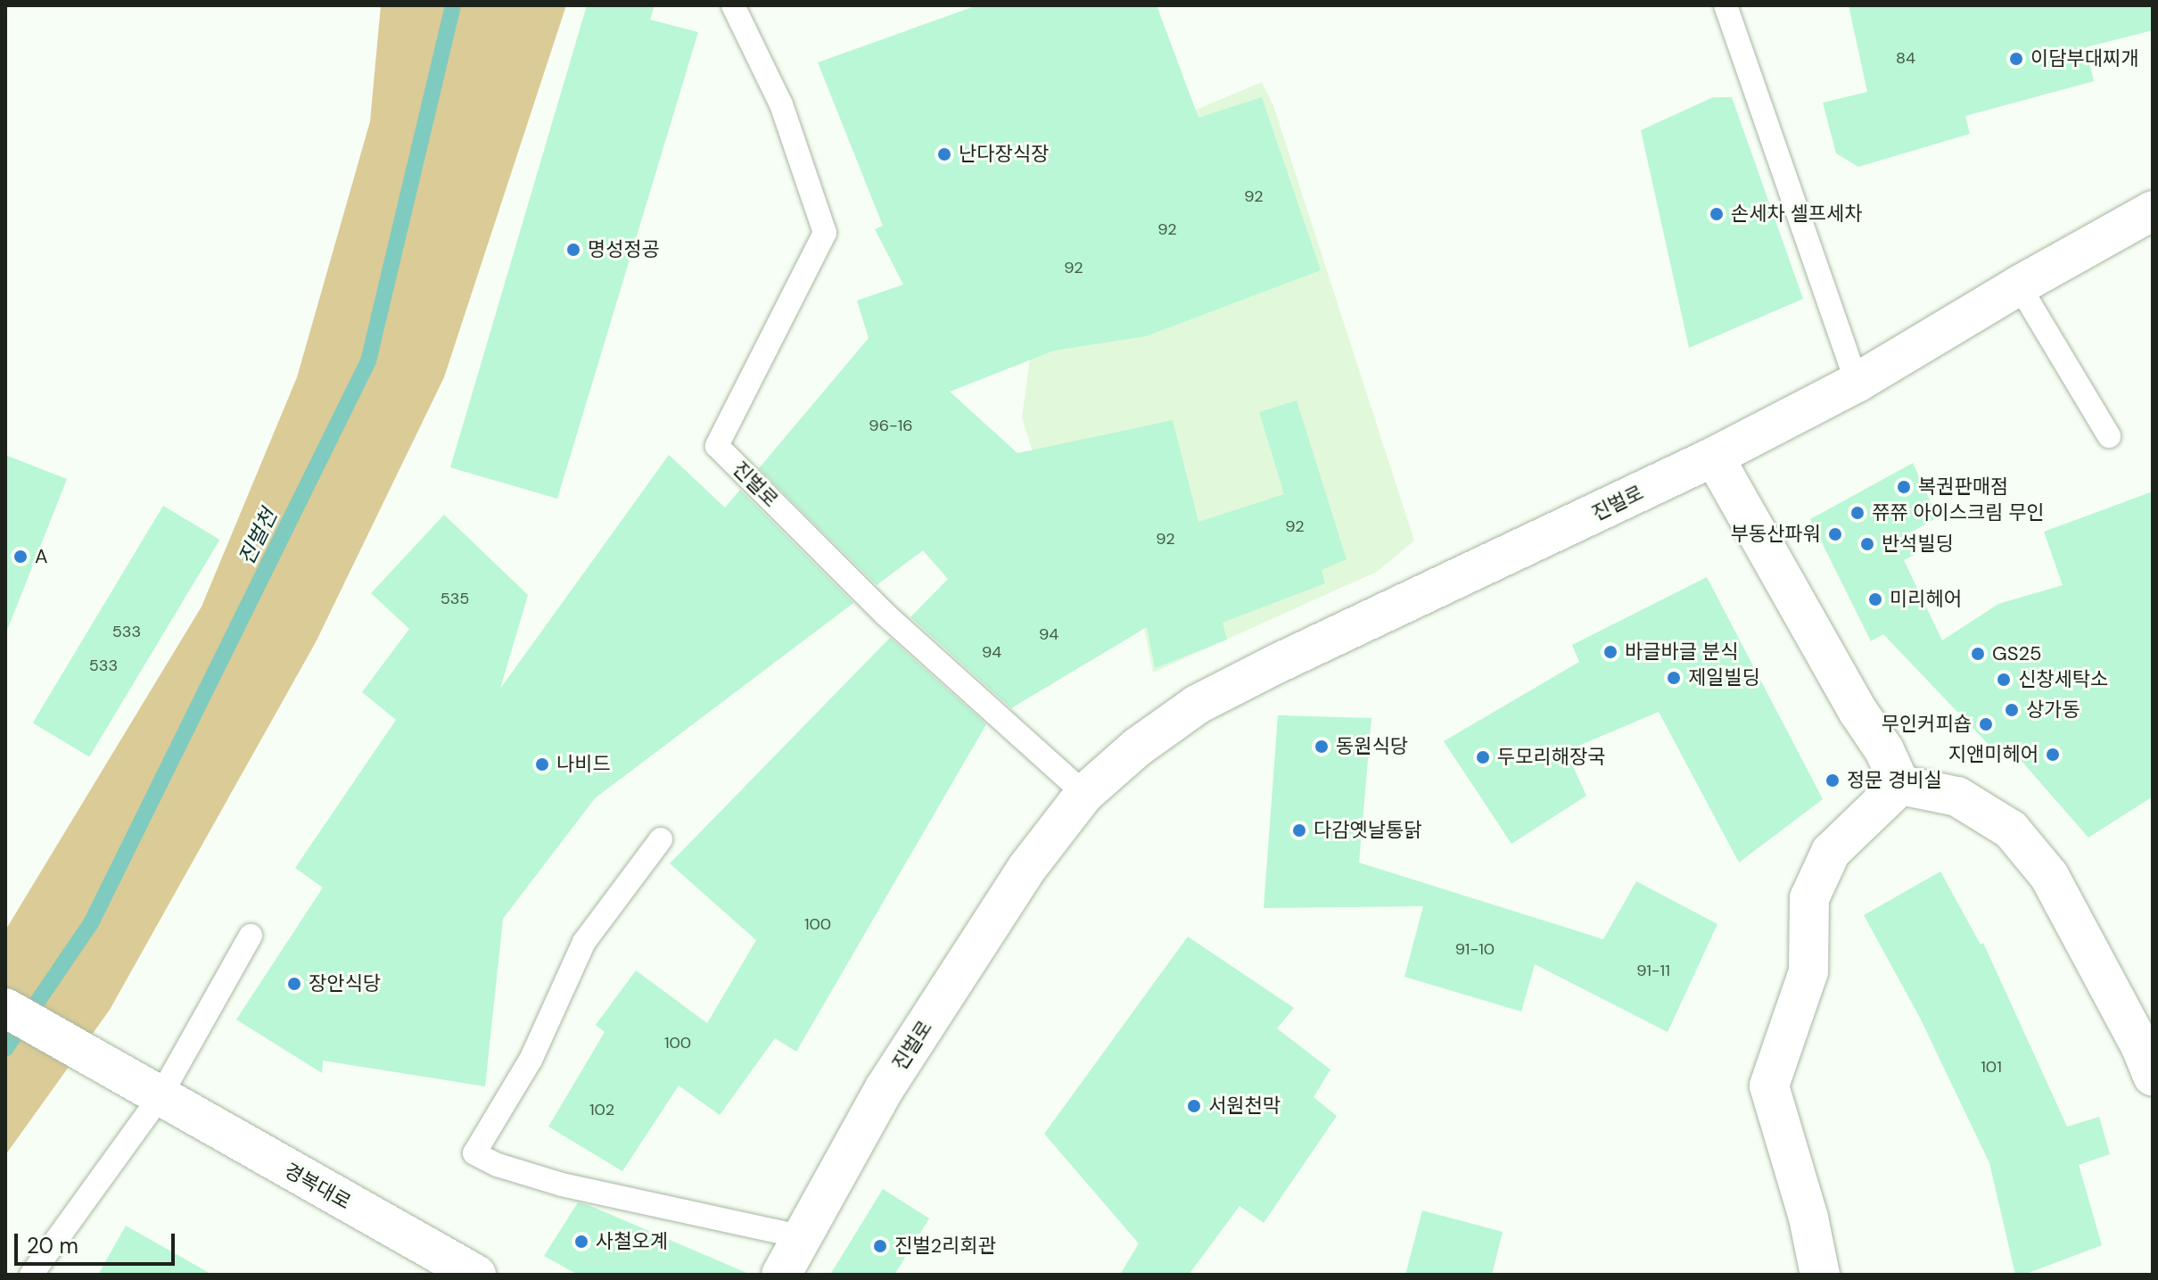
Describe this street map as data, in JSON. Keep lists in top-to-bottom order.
{
  "streets": {
    "street": ["진벌로", "경복대로"]
  },
  "water": ["진벌천"],
  "places": [
    "이담부대찌개",
    "난다장식장",
    "손세차 셀프세차",
    "명성정공",
    "복권판매점",
    "쮸쮸 아이스크림 무인",
    "부동산파워",
    "반석빌딩",
    "A",
    "미리헤어",
    "바글바글 분식",
    "GS25",
    "제일빌딩",
    "신창세탁소",
    "상가동",
    "무인커피숍",
    "동원식당",
    "지앤미헤어",
    "두모리해장국",
    "나비드",
    "정문 경비실",
    "다감옛날통닭",
    "장안식당",
    "서원천막",
    "사철오계",
    "진벌2리회관"
  ],
  "house_numbers": [
    "84",
    "92",
    "92",
    "92",
    "96-16",
    "92",
    "92",
    "535",
    "533",
    "94",
    "94",
    "533",
    "100",
    "91-10",
    "91-11",
    "100",
    "101",
    "102"
  ],
  "scale_bar": "20 m"
}
